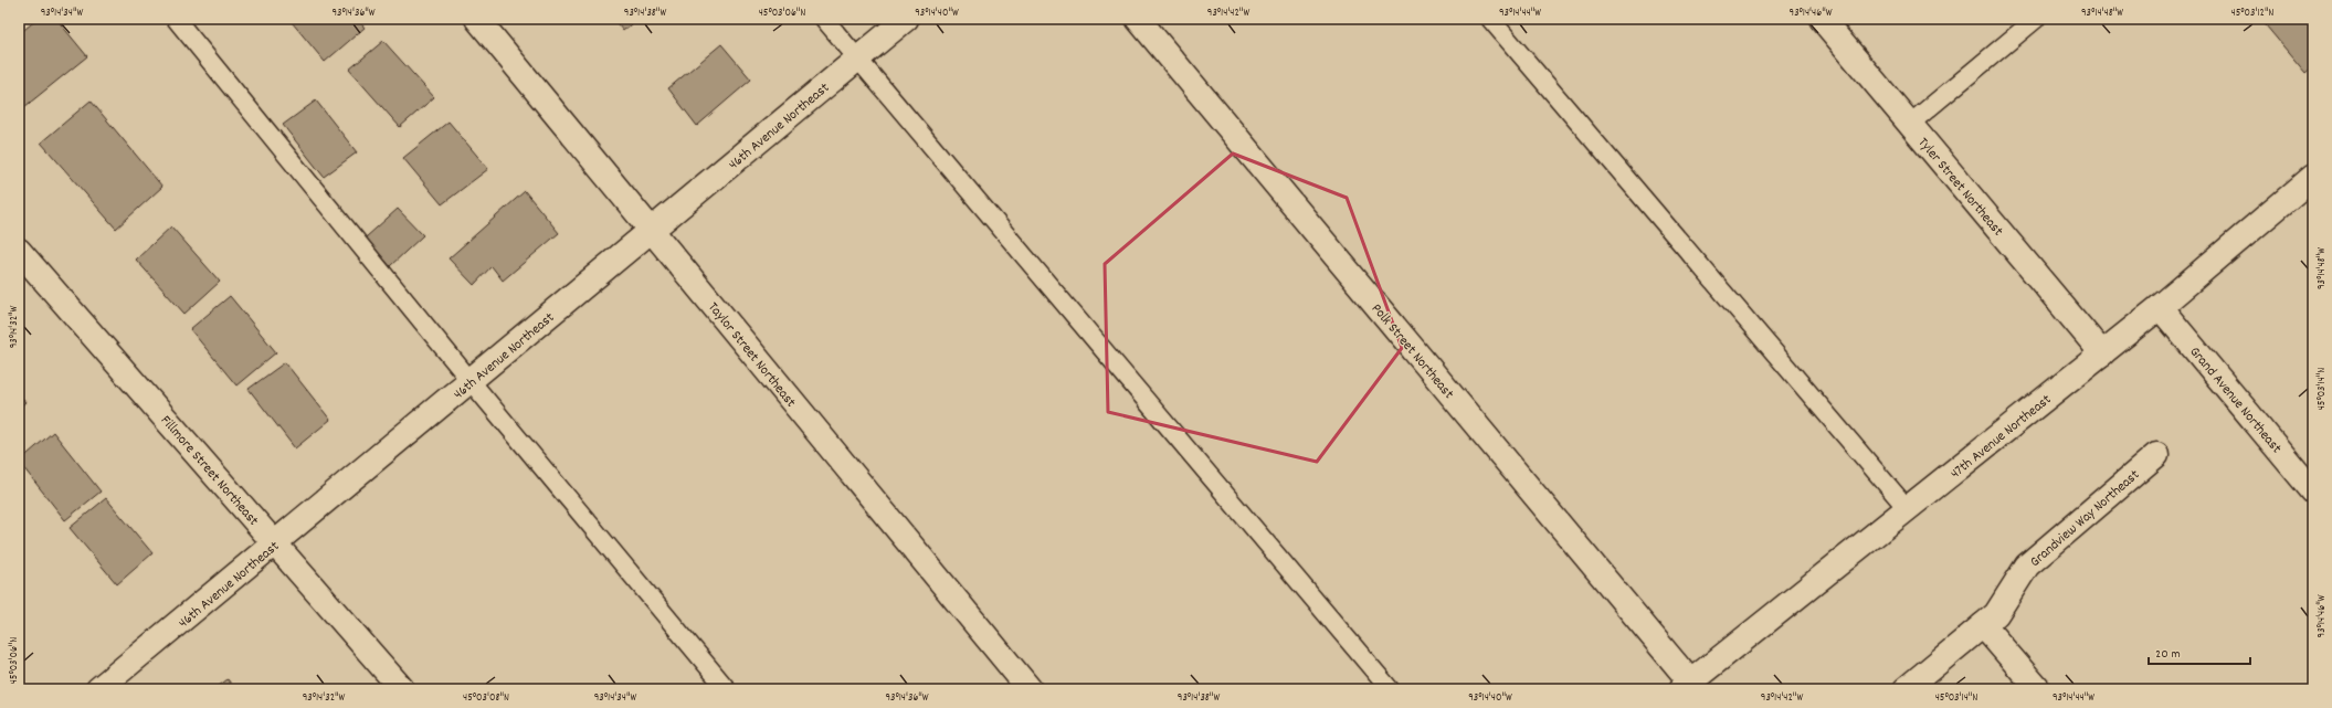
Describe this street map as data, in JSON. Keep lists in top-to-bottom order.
{
  "streets": {
    "street": [
      "46th Avenue Northeast",
      "Tyler Street Northeast",
      "Polk Street Northeast",
      "Taylor Street Northeast",
      "Grand Avenue Northeast",
      "47th Avenue Northeast",
      "Fillmore Street Northeast",
      "Grandview Way Northeast"
    ]
  },
  "crossings": [
    ["46th Avenue Northeast", "Taylor Street Northeast"],
    ["46th Avenue Northeast", "Fillmore Street Northeast"],
    ["Tyler Street Northeast", "47th Avenue Northeast"],
    ["Polk Street Northeast", "47th Avenue Northeast"],
    ["Grand Avenue Northeast", "47th Avenue Northeast"]
  ],
  "scale_bar": "20 m",
  "coordinates": [
    "93°14'34\"W",
    "93°14'36\"W",
    "93°14'38\"W",
    "45°03'06\"N",
    "93°14'40\"W",
    "93°14'42\"W",
    "93°14'44\"W",
    "93°14'46\"W",
    "93°14'48\"W",
    "45°03'12\"N",
    "93°14'32\"W",
    "45°03'14\"N",
    "45°03'08\"N"
  ]
}
